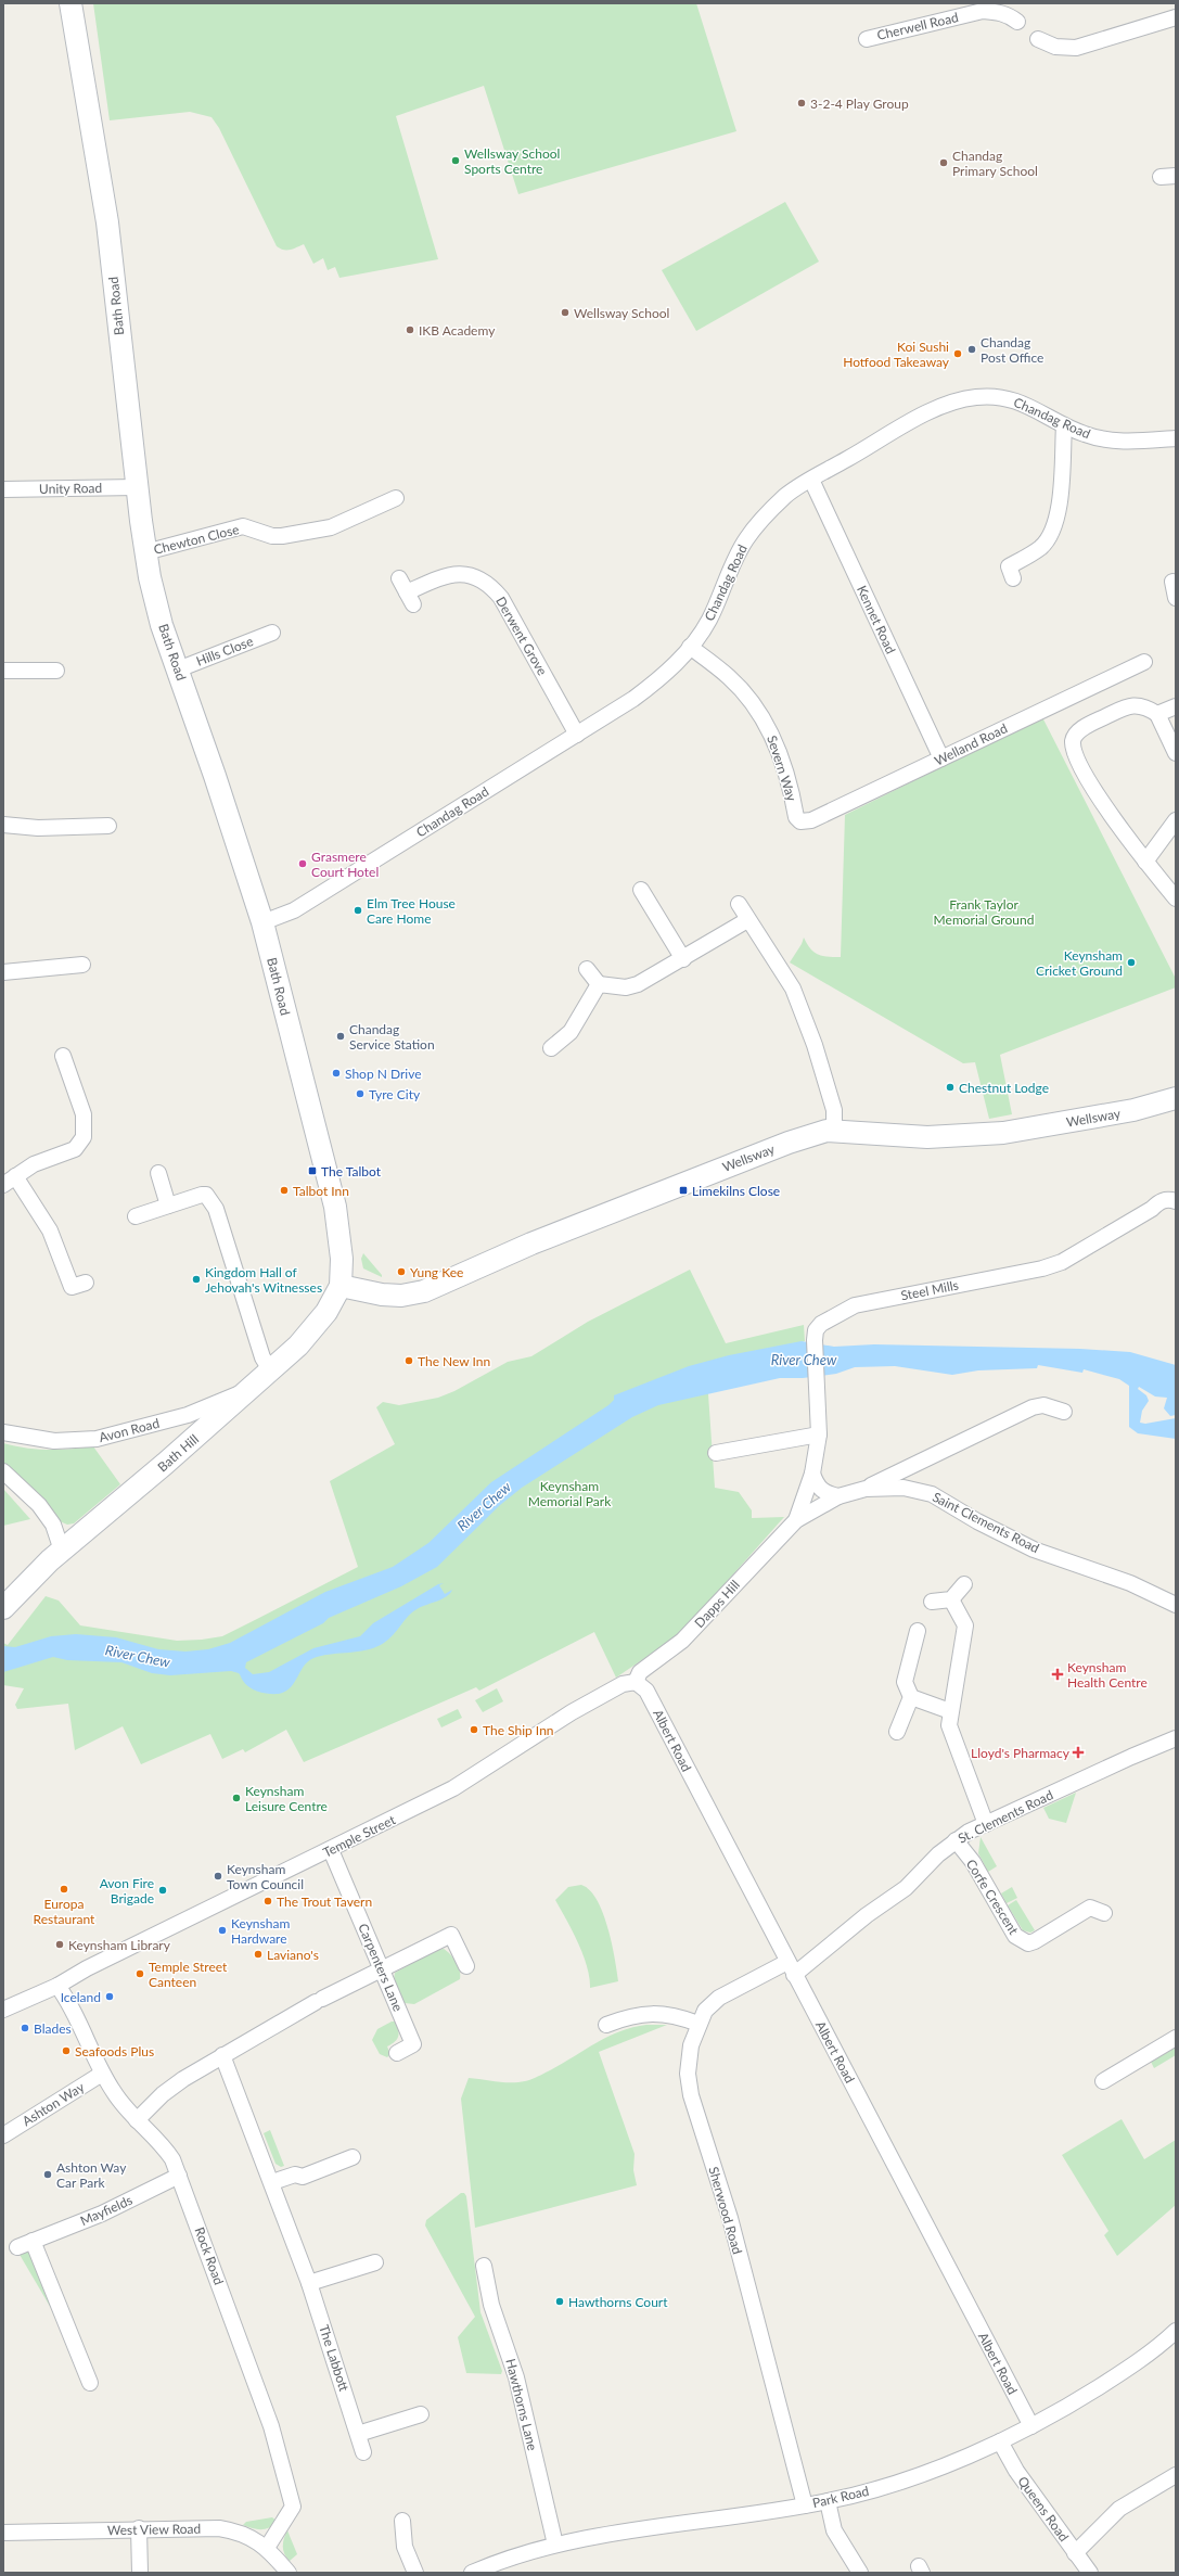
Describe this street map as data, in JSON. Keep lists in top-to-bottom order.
{
  "streets": {
    "main road": ["Bath Road", "Wellsway", "Bath Hill"],
    "street": [
      "Cherwell Road",
      "Chandag Road",
      "Unity Road",
      "Chewton Close",
      "Kennet Road",
      "Derwent Grove",
      "Hills Close",
      "Welland Road",
      "Severn Way",
      "Steel Mills",
      "Avon Road",
      "Saint Clements Road",
      "Dapps Hill",
      "Albert Road",
      "St. Clements Road",
      "Temple Street",
      "Corfe Crescent",
      "Carpenters Lane",
      "Ashton Way",
      "Mayfields",
      "Sherwood Road",
      "Rock Road",
      "The Labbott",
      "Hawthorns Lane",
      "Park Road",
      "Queens Road",
      "West View Road"
    ]
  },
  "crossings": [
    ["Bath Road", "Chandag Road"],
    ["Bath Road", "Unity Road"],
    ["Bath Road", "Chewton Close"],
    ["Bath Road", "Hills Close"],
    ["Bath Road", "Wellsway"],
    ["Bath Road", "Bath Hill"],
    ["Chandag Road", "Kennet Road"],
    ["Chandag Road", "Derwent Grove"],
    ["Chandag Road", "Severn Way"],
    ["Kennet Road", "Welland Road"],
    ["Welland Road", "Severn Way"],
    ["Wellsway", "Bath Hill"],
    ["Steel Mills", "Dapps Hill"],
    ["Avon Road", "Bath Hill"],
    ["Saint Clements Road", "Dapps Hill"],
    ["Dapps Hill", "Albert Road"],
    ["Dapps Hill", "Temple Street"],
    ["Albert Road", "St. Clements Road"],
    ["Albert Road", "Temple Street"],
    ["Albert Road", "Sherwood Road"],
    ["Albert Road", "Park Road"],
    ["St. Clements Road", "Corfe Crescent"],
    ["St. Clements Road", "Sherwood Road"],
    ["Temple Street", "Carpenters Lane"],
    ["Temple Street", "Rock Road"],
    ["Ashton Way", "Rock Road"],
    ["Mayfields", "Rock Road"],
    ["Sherwood Road", "Park Road"],
    ["Rock Road", "West View Road"],
    ["Hawthorns Lane", "Park Road"],
    ["Park Road", "Queens Road"]
  ],
  "water": ["River Chew"],
  "parks": ["Frank Taylor Memorial Ground", "Keynsham Memorial Park"],
  "places": {
    "other": [
      "3-2-4 Play Group",
      "Wellsway School Sports Centre",
      "Chandag Primary School",
      "Wellsway School",
      "IKB Academy",
      "Chandag Post Office",
      "Koi Sushi Hotfood Takeaway",
      "Grasmere Court Hotel",
      "Elm Tree House Care Home",
      "Keynsham Cricket Ground",
      "Chandag Service Station",
      "Shop N Drive",
      "Chestnut Lodge",
      "Tyre City",
      "Talbot Inn",
      "Yung Kee",
      "Kingdom Hall of Jehovah's Witnesses",
      "The New Inn",
      "The Ship Inn",
      "Keynsham Leisure Centre",
      "Keynsham Town Council",
      "Europa Restaurant",
      "Avon Fire Brigade",
      "The Trout Tavern",
      "Keynsham Hardware",
      "Keynsham Library",
      "Laviano's",
      "Temple Street Canteen",
      "Iceland",
      "Blades",
      "Seafoods Plus",
      "Ashton Way Car Park",
      "Hawthorns Court"
    ],
    "transit": ["The Talbot", "Limekilns Close"],
    "health": ["Keynsham Health Centre", "Lloyd's Pharmacy"]
  }
}
